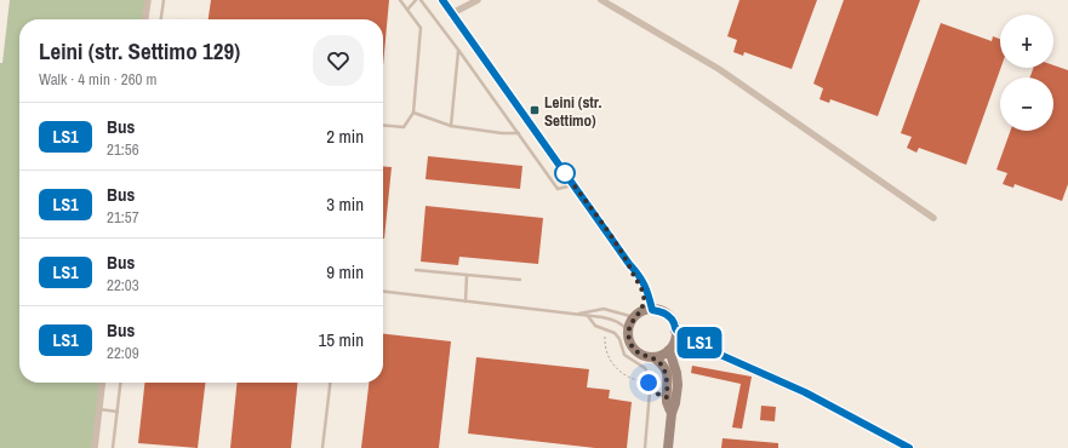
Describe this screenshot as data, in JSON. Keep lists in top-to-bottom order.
{
  "places": {
    "transit": ["Leini (str. Settimo)"]
  },
  "lines": ["bus line LS1"],
  "page": {
    "on_map": "LS1",
    "map_buttons": ["+", "−"],
    "heading": ["Leini (str. Settimo 129)", "Walk · 4 min · 260 m"],
    "list": [
      {
        "mark": "LS1",
        "name": "Bus",
        "note": "21:56",
        "value": "2 min"
      },
      {
        "mark": "LS1",
        "name": "Bus",
        "note": "21:57",
        "value": "3 min"
      },
      {
        "mark": "LS1",
        "name": "Bus",
        "note": "22:03",
        "value": "9 min"
      },
      {
        "mark": "LS1",
        "name": "Bus",
        "note": "22:09",
        "value": "15 min"
      }
    ]
  }
}
